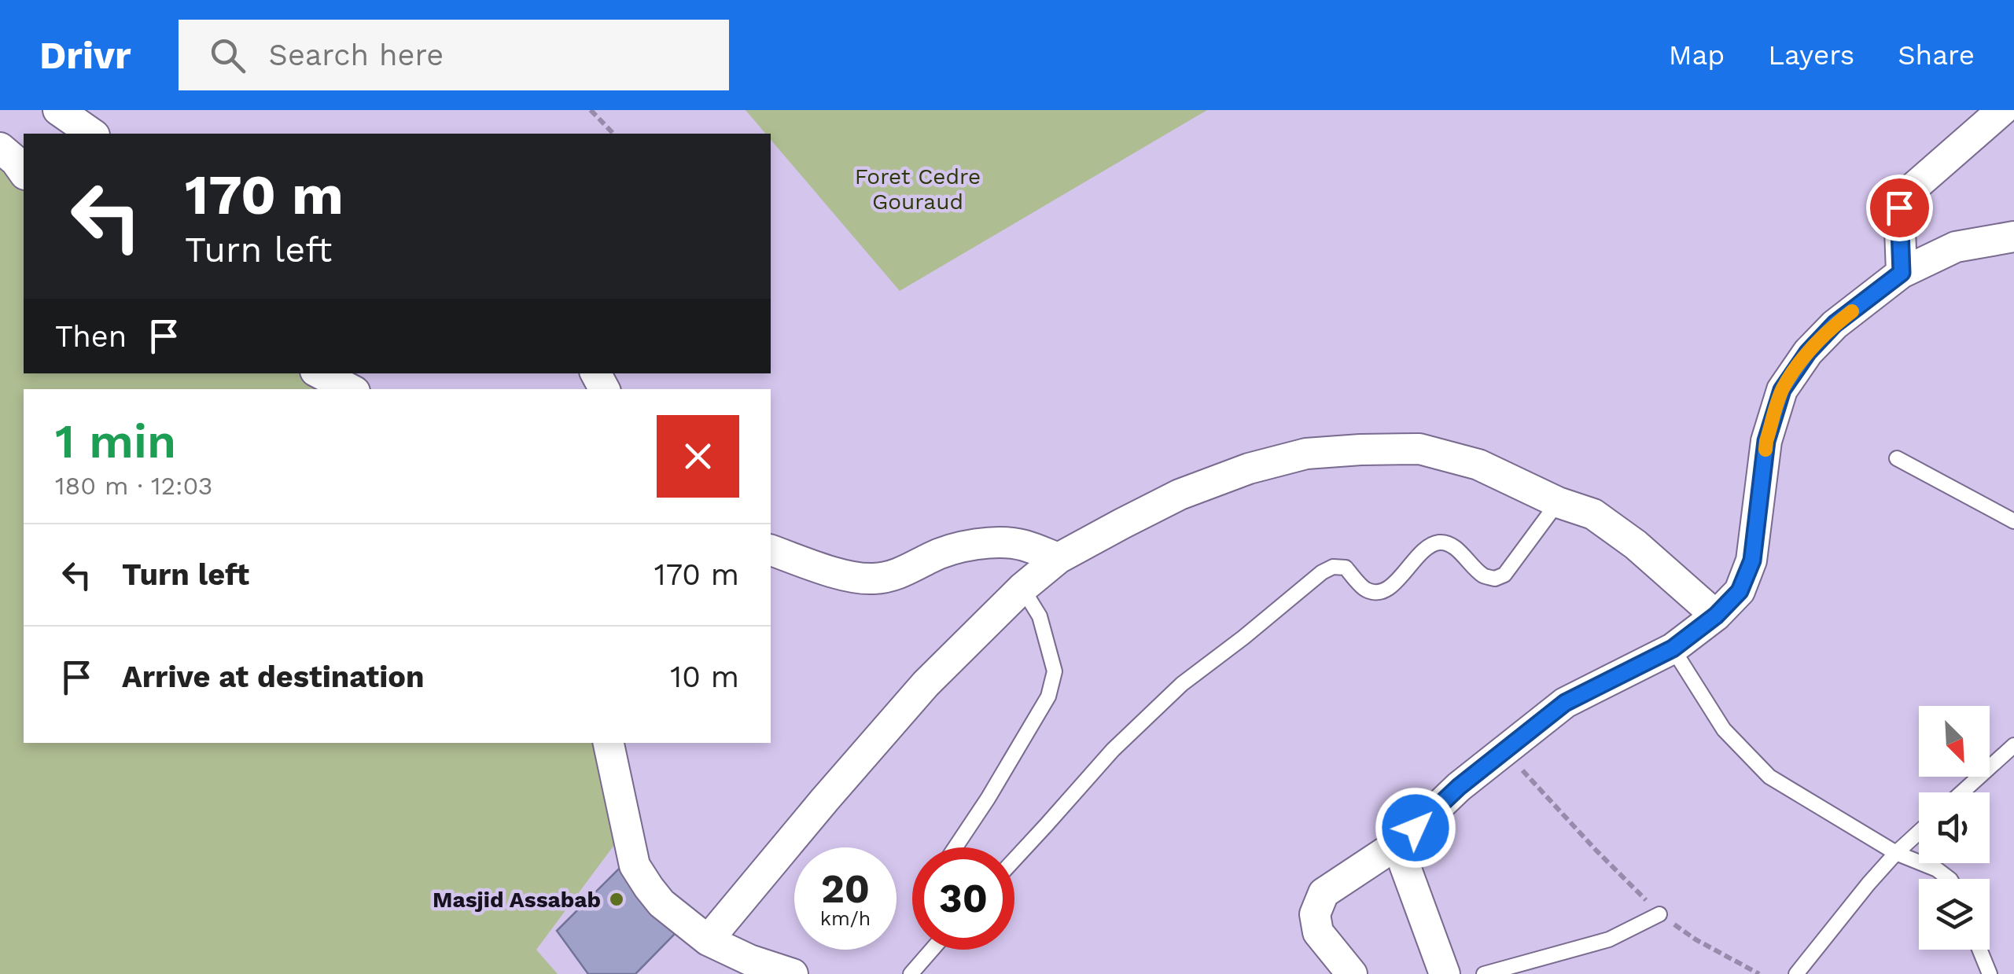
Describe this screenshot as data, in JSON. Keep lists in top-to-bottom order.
{
  "parks": ["Foret Cedre Gouraud"],
  "places": ["Masjid Assabab"],
  "north": "bottom right",
  "page": {
    "header": "Drivr",
    "search": "Search here",
    "nav": ["Map", "Layers", "Share"],
    "turn": ["170 m", "Turn left"],
    "then": "Then",
    "heading": ["1 min", "180 m · 12:03"],
    "list": [
      {
        "name": "Turn left",
        "value": "170 m"
      },
      {
        "name": "Arrive at destination",
        "value": "10 m"
      }
    ],
    "speed": "20 km/h",
    "limit": "30"
  }
}
